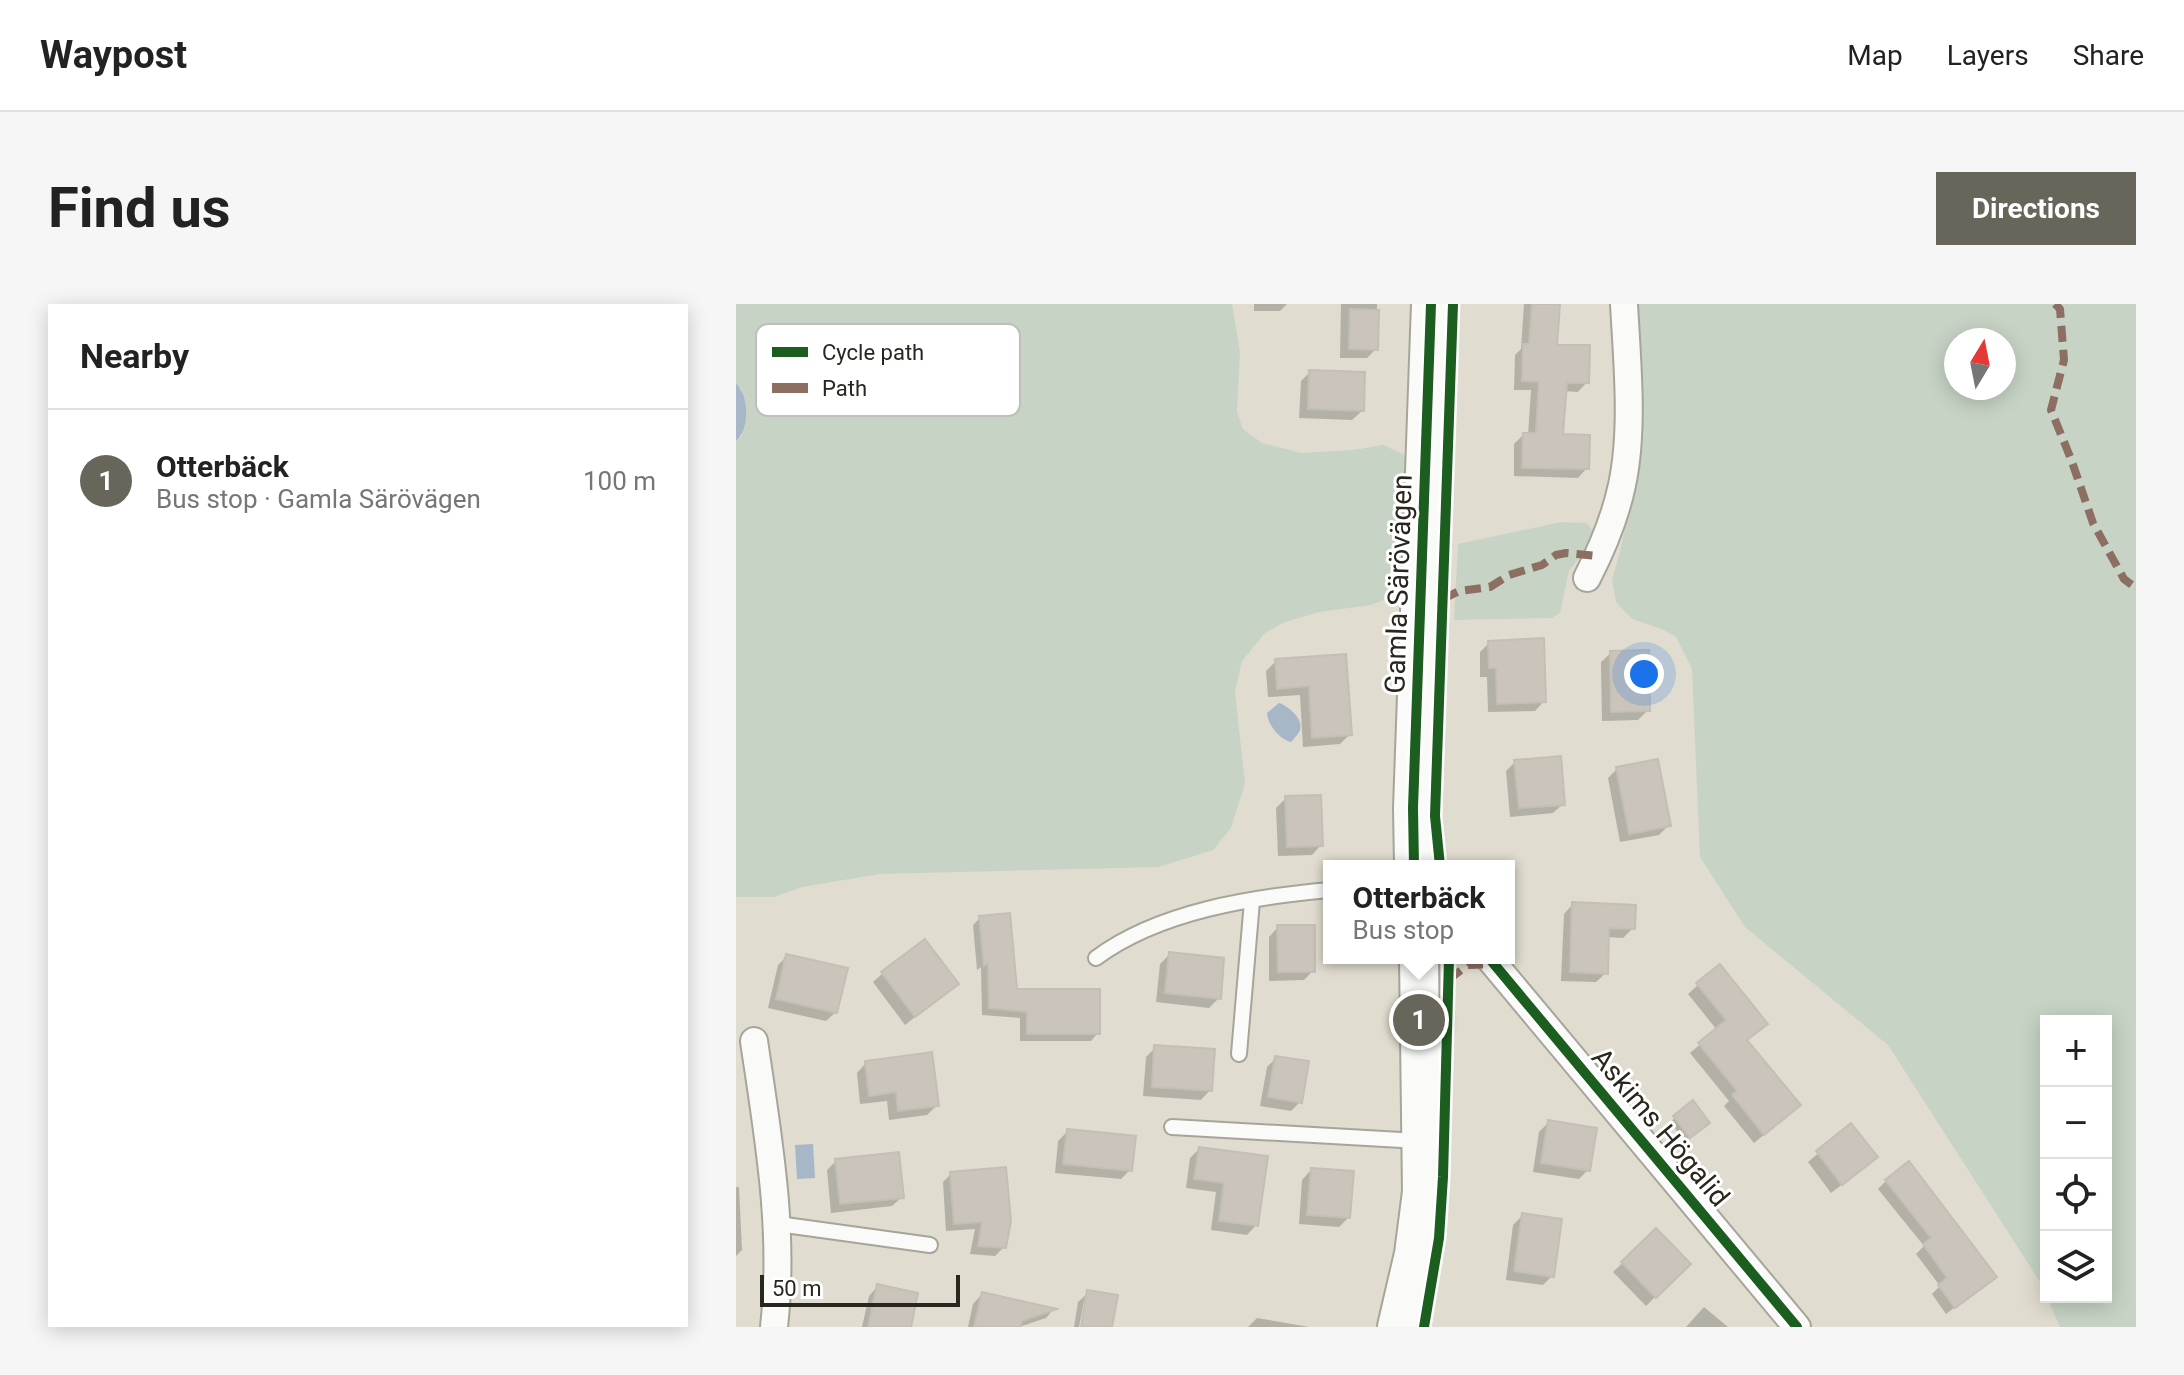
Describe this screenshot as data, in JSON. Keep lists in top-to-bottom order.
{
  "streets": {
    "street": ["Gamla Särövägen", "Askims Högalid"]
  },
  "legend": ["Cycle path", "Path"],
  "scale_bar": "50 m",
  "north": "top",
  "page": {
    "header": "Waypost",
    "nav": ["Map", "Layers", "Share"],
    "buttons": "Directions",
    "title": "Find us",
    "heading": "Nearby",
    "list": [
      {
        "mark": "1",
        "name": "Otterbäck",
        "note": "Bus stop · Gamla Särövägen",
        "value": "100 m"
      }
    ],
    "popup": ["Otterbäck", "Bus stop"],
    "pins": "1",
    "map_buttons": ["+", "−"],
    "scale": "50 m"
  }
}
